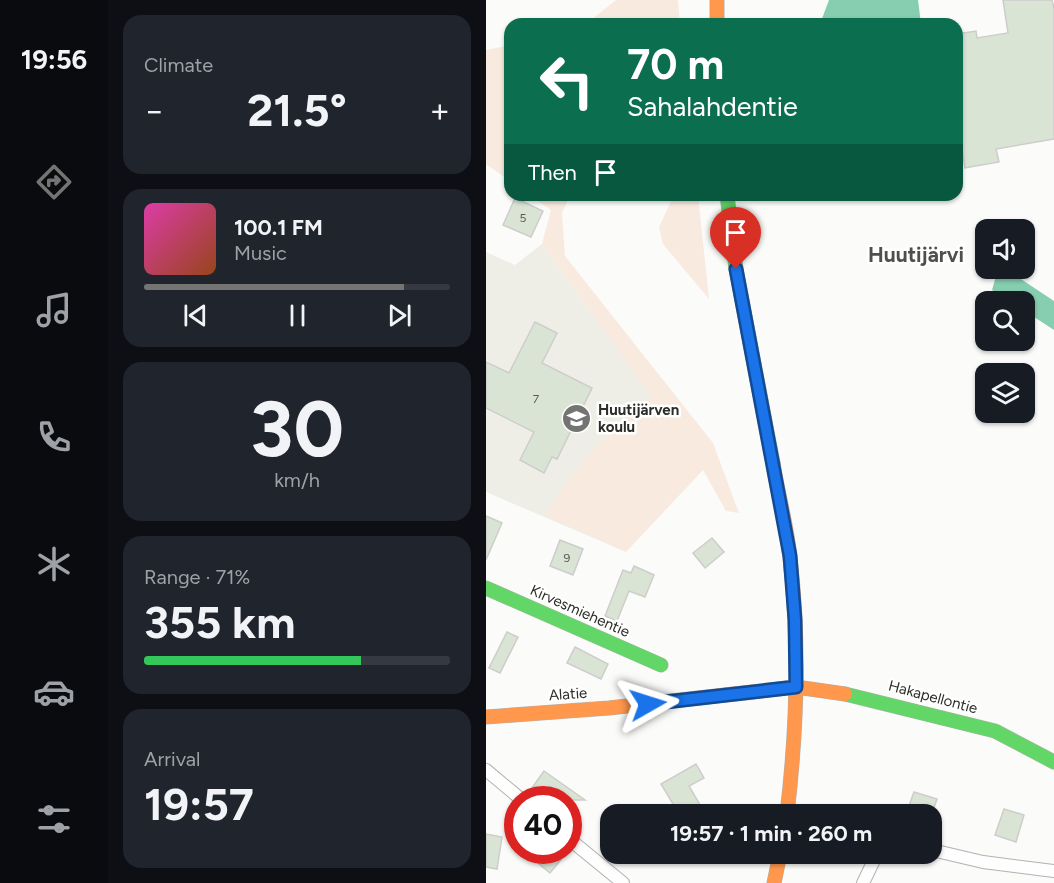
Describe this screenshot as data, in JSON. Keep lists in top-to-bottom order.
{
  "streets": {
    "street": ["Kirvesmiehentie", "Alatie", "Hakapellontie"]
  },
  "crossings": [
    ["Alatie", "Hakapellontie"]
  ],
  "districts": ["Huutijärvi"],
  "places": {
    "school or university": ["Huutijärven koulu"]
  },
  "house_numbers": ["5", "7", "9"],
  "page": {
    "tabs": "19:56",
    "tile": [
      "Climate",
      ["30", "km/h"],
      ["Range · 71%", "355 km"],
      ["Arrival", "19:57"]
    ],
    "turn": ["70 m", "Sahalahdentie"],
    "heat": ["−", "21.5°", "+"],
    "then": "Then",
    "song": ["100.1 FM", "Music"],
    "limit": "40",
    "trip": "19:57 · 1 min · 260 m"
  }
}
